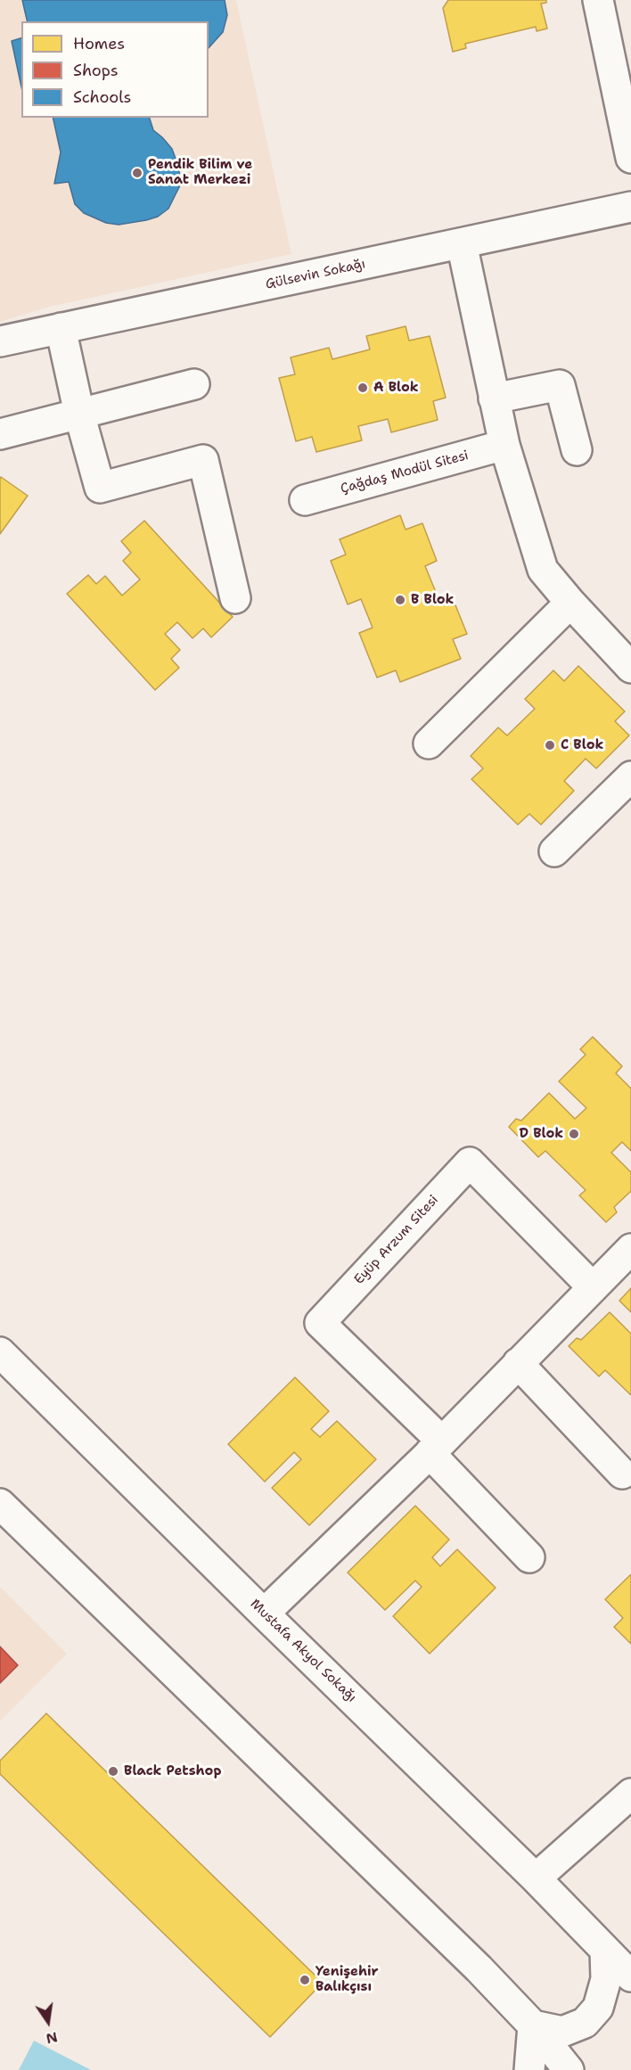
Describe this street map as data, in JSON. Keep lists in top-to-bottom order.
{
  "streets": {
    "street": [
      "Gülsevin Sokağı",
      "Çağdaş Modül Sitesi",
      "Eyüp Arzum Sitesi",
      "Mustafa Akyol Sokağı"
    ]
  },
  "places": [
    "Pendik Bilim ve Sanat Merkezi",
    "A Blok",
    "B Blok",
    "C Blok",
    "D Blok",
    "Black Petshop",
    "Yenişehir Balıkçısı"
  ],
  "legend": ["Homes", "Shops", "Schools"],
  "north": "bottom"
}
